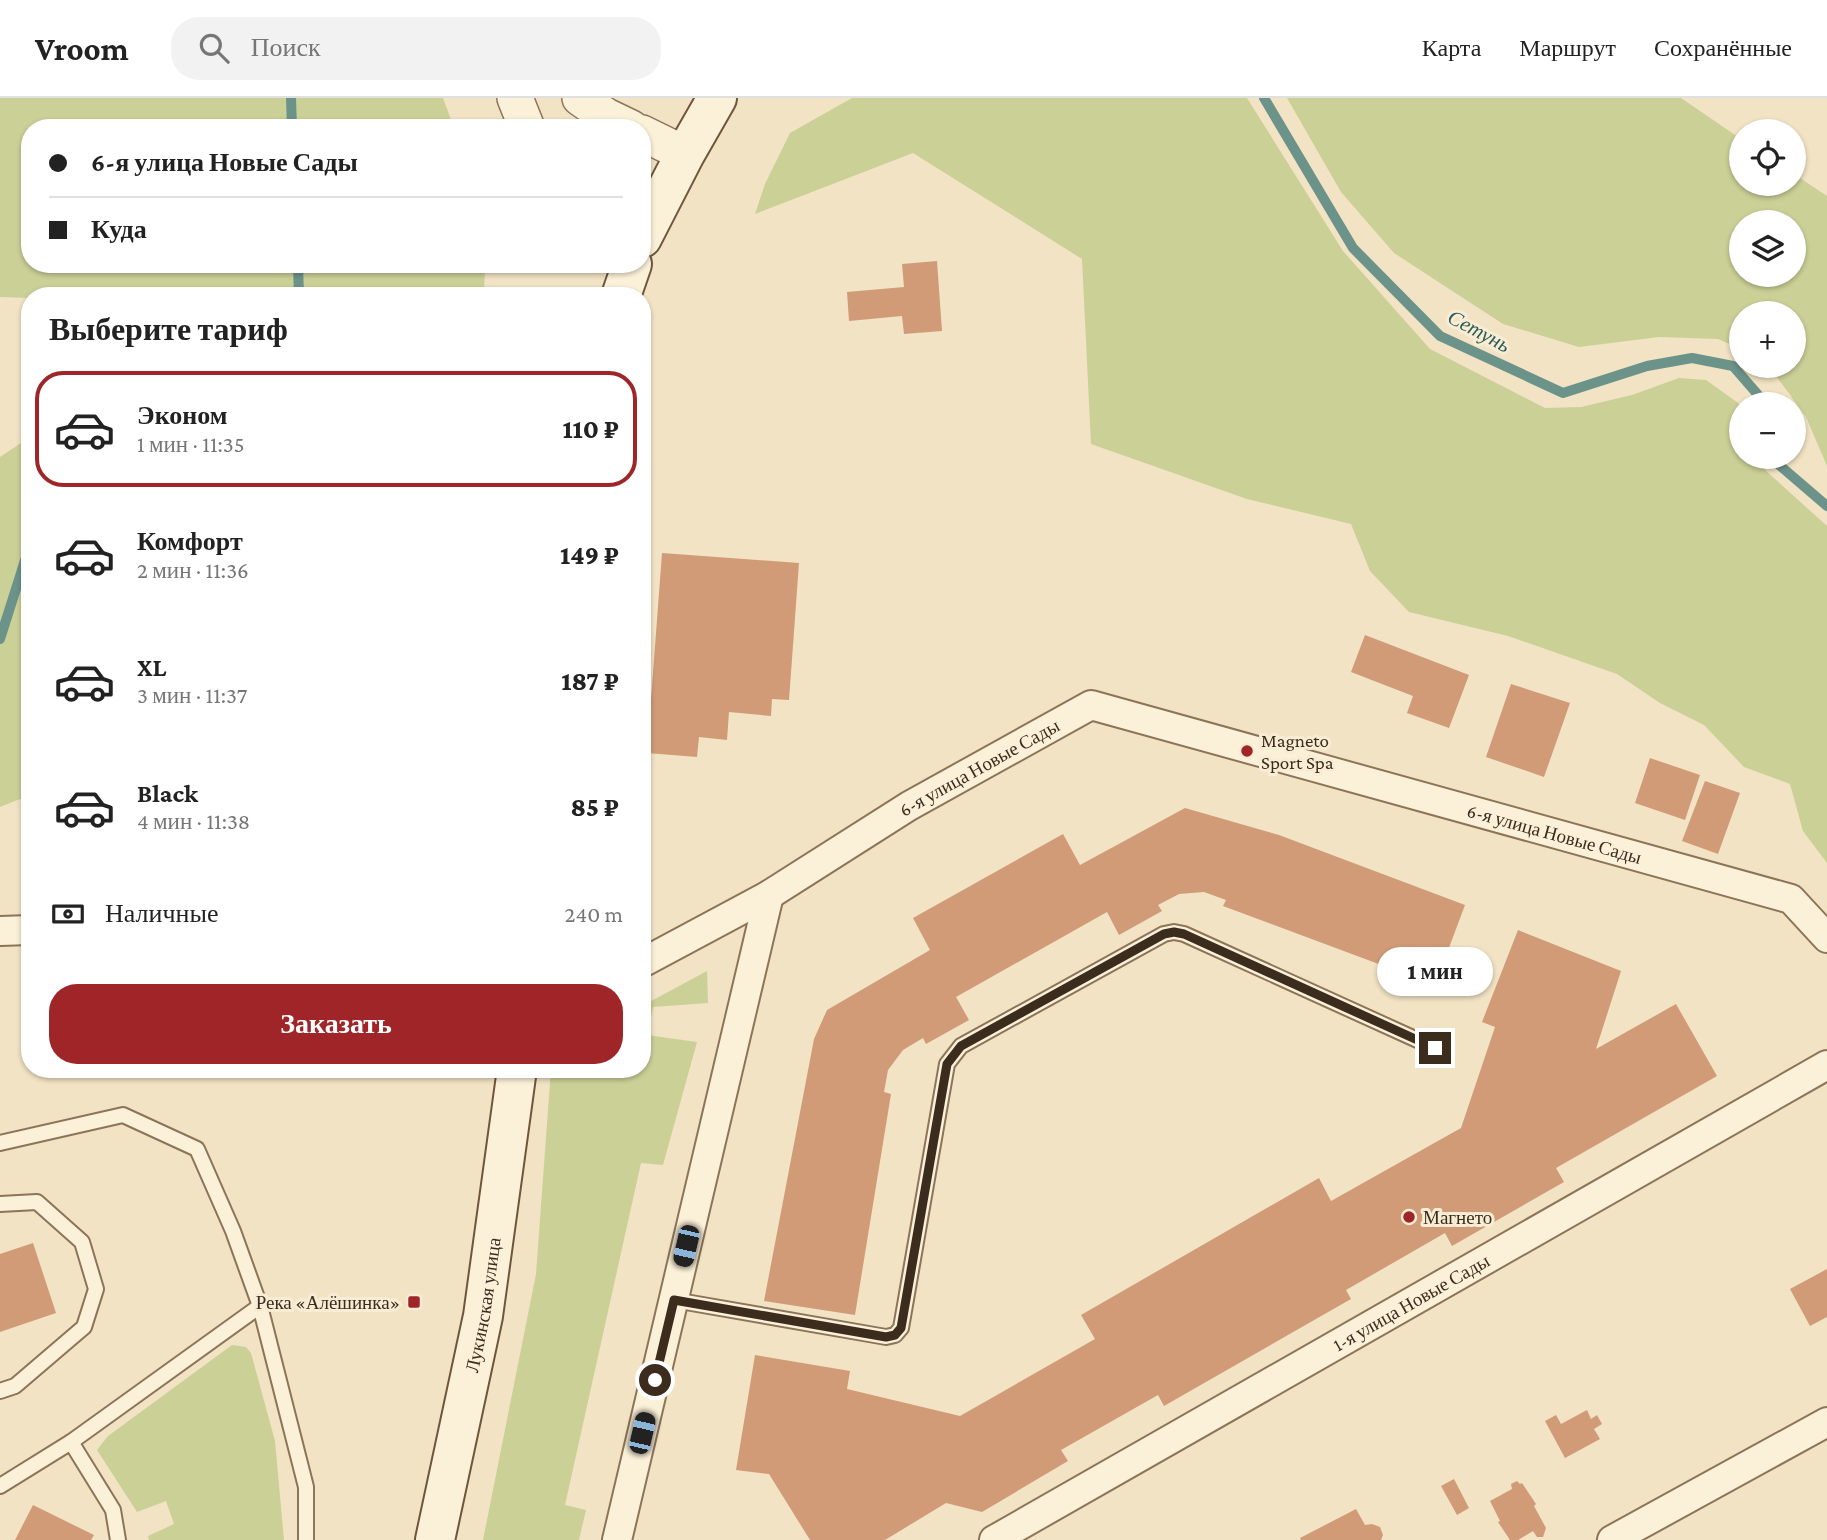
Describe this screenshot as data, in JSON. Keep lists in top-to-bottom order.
{
  "streets": {
    "main road": ["Лукинская улица"],
    "street": ["6-я улица Новые Сады", "1-я улица Новые Сады"]
  },
  "water": ["Сетунь"],
  "places": {
    "other": ["Magneto Sport Spa", "Магнето"],
    "transit": ["Река «Алёшинка»"]
  },
  "page": {
    "header": "Vroom",
    "search": "Поиск",
    "nav": ["Карта", "Маршрут", "Сохранённые"],
    "map_buttons": ["+", "−"],
    "banner": ["6-я улица Новые Сады", "Куда"],
    "heading": "Выберите тариф",
    "list": [
      {
        "name": "Эконом",
        "note": "1 мин · 11:35",
        "value": "110 ₽"
      },
      {
        "name": "Комфорт",
        "note": "2 мин · 11:36",
        "value": "149 ₽"
      },
      {
        "name": "XL",
        "note": "3 мин · 11:37",
        "value": "187 ₽"
      },
      {
        "name": "Black",
        "note": "4 мин · 11:38",
        "value": "85 ₽"
      }
    ],
    "pay": ["Наличные", "240 m"],
    "bubble": "1 мин",
    "buttons": "Заказать"
  }
}
